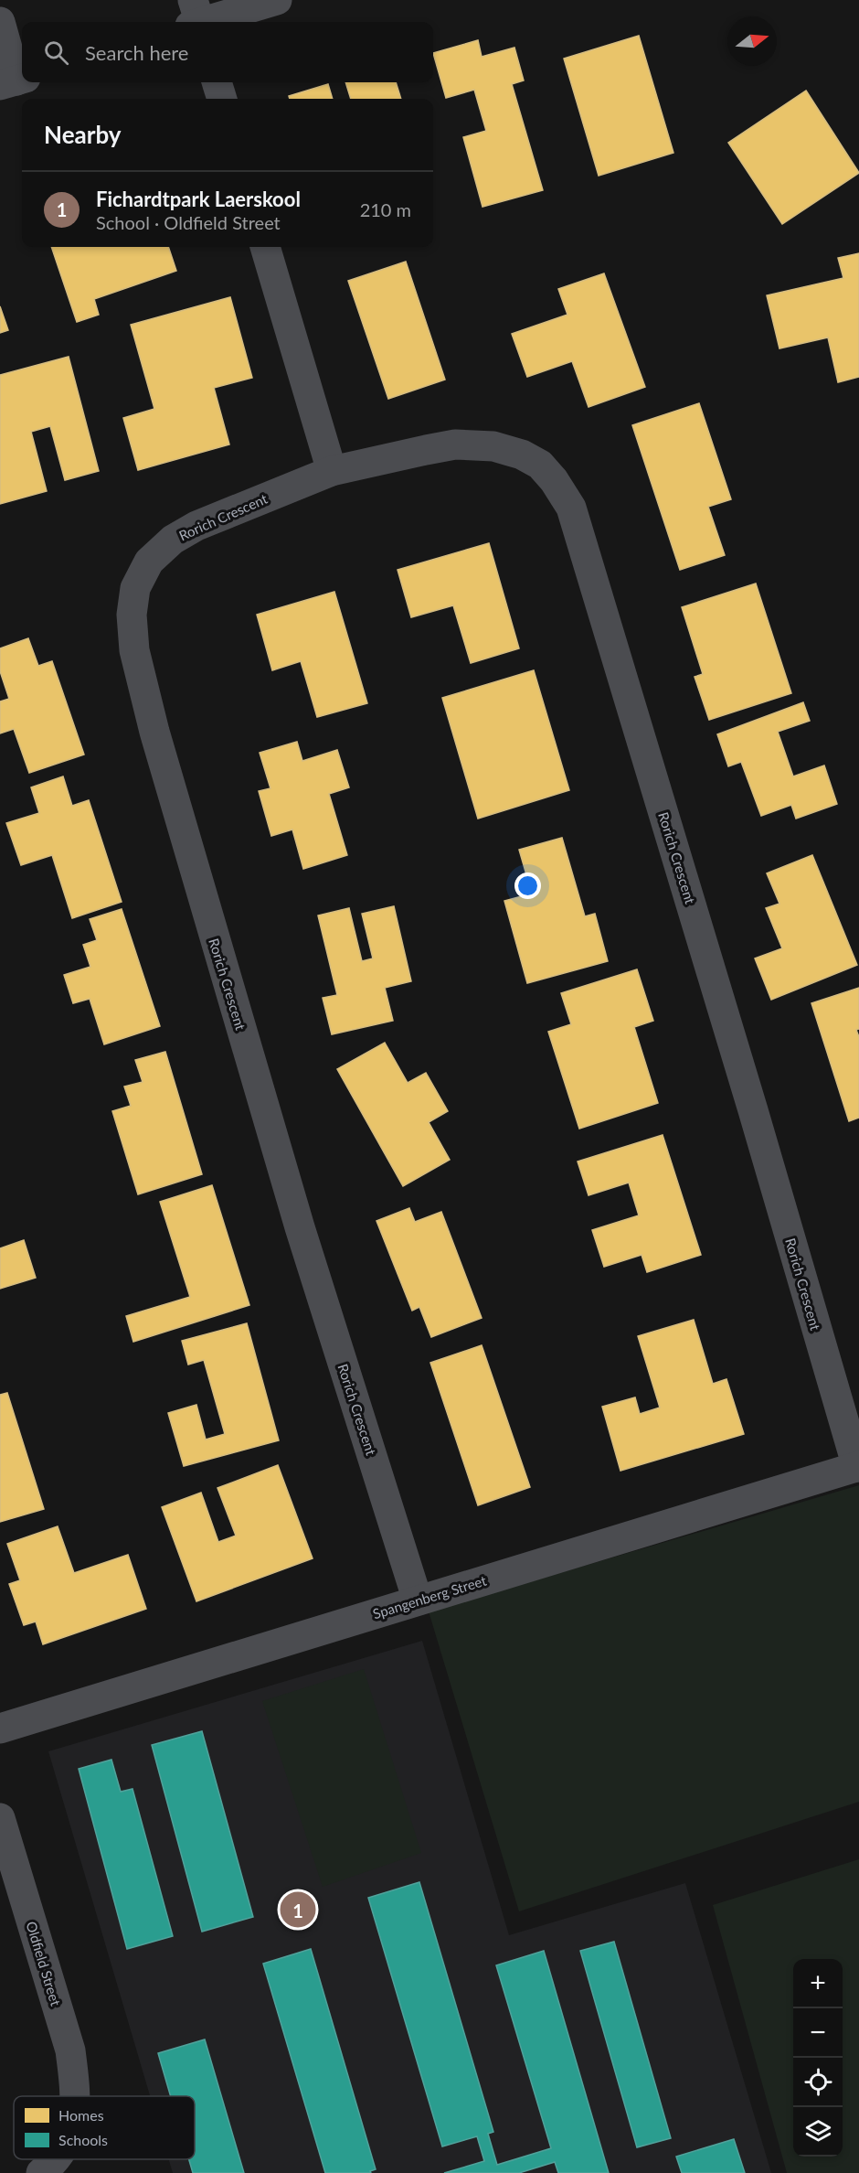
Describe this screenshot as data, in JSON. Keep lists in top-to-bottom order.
{
  "streets": {
    "street": ["Rorich Crescent", "Spangenberg Street", "Oldfield Street"]
  },
  "crossings": [
    ["Rorich Crescent", "Spangenberg Street"]
  ],
  "legend": ["Homes", "Schools"],
  "north": "right",
  "page": {
    "search": "Search here",
    "heading": "Nearby",
    "list": [
      {
        "mark": "1",
        "name": "Fichardtpark Laerskool",
        "note": "School · Oldfield Street",
        "value": "210 m"
      }
    ],
    "pins": "1",
    "map_buttons": ["+", "−"]
  }
}
